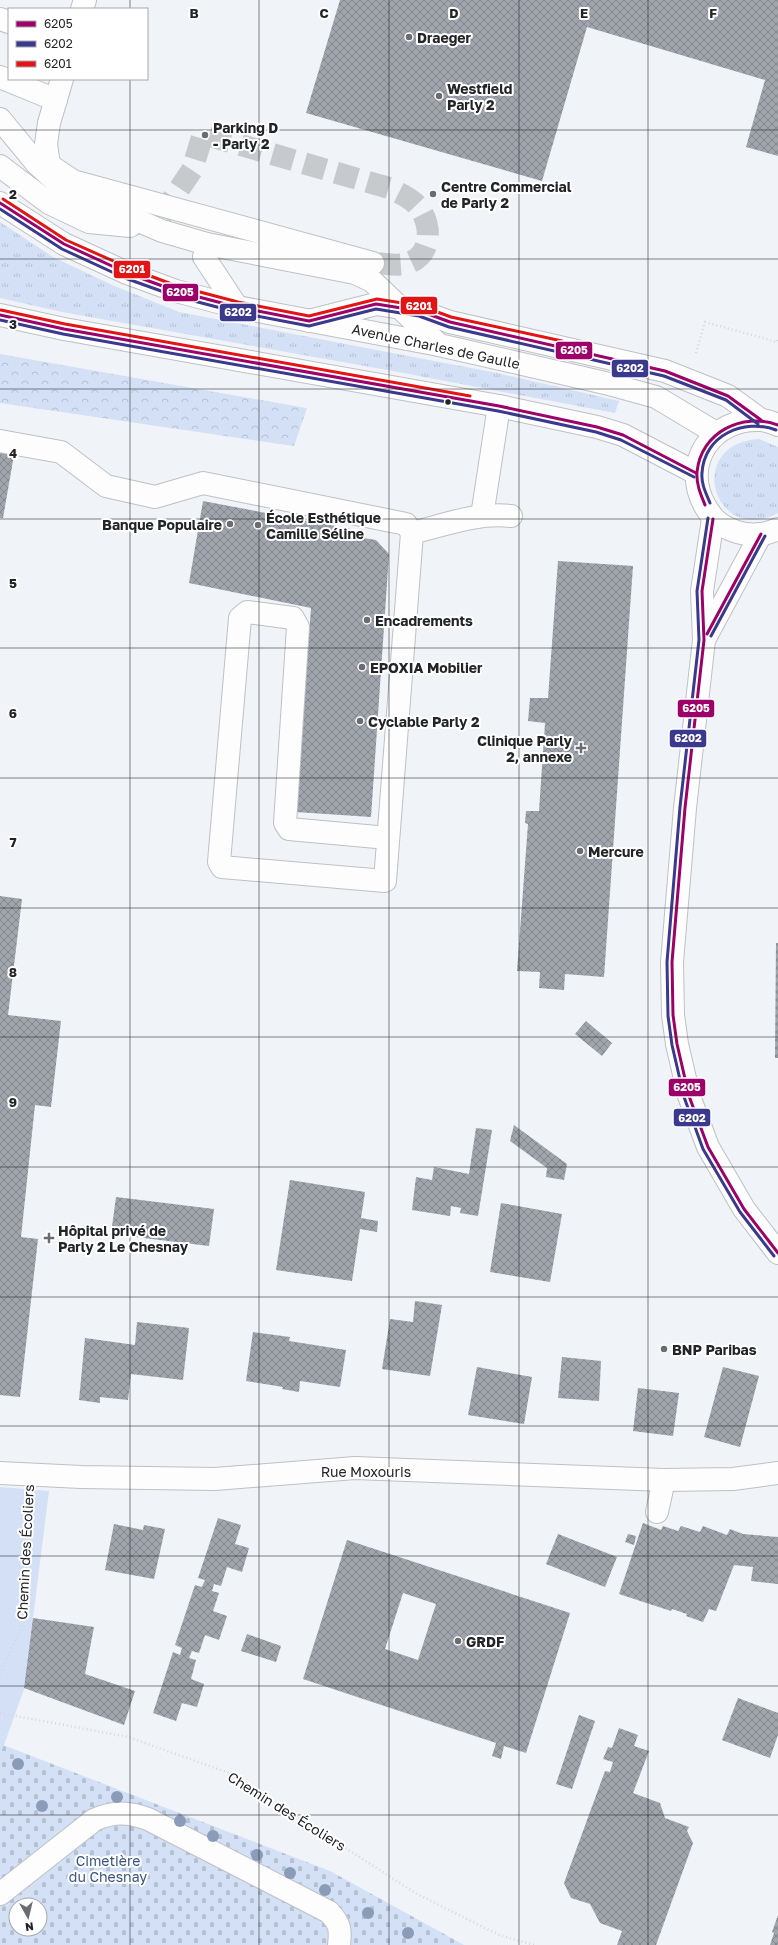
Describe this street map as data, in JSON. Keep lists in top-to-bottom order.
{
  "streets": {
    "street": ["Avenue Charles de Gaulle", "Rue Moxouris"],
    "path": ["Chemin des Écoliers"]
  },
  "crossings": [
    ["Rue Moxouris", "Chemin des Écoliers"]
  ],
  "parks": ["Cimetière du Chesnay"],
  "places": {
    "other": [
      "Draeger",
      "Westfield Parly 2",
      "Parking D - Parly 2",
      "Centre Commercial de Parly 2",
      "Banque Populaire",
      "École Esthétique Camille Séline",
      "Encadrements",
      "EPOXIA Mobilier",
      "Cyclable Parly 2",
      "Mercure",
      "BNP Paribas",
      "GRDF"
    ],
    "health": ["Clinique Parly 2, annexe", "Hôpital privé de Parly 2 Le Chesnay"]
  },
  "lines": ["transit line 6201", "transit line 6205", "transit line 6202"],
  "legend": ["6205", "6202", "6201"],
  "north": "bottom",
  "grid": {
    "columns": [
      "B",
      "C",
      "D",
      "E",
      "F"
    ],
    "rows": [
      "2",
      "3",
      "4",
      "5",
      "6",
      "7",
      "8",
      "9"
    ]
  }
}
